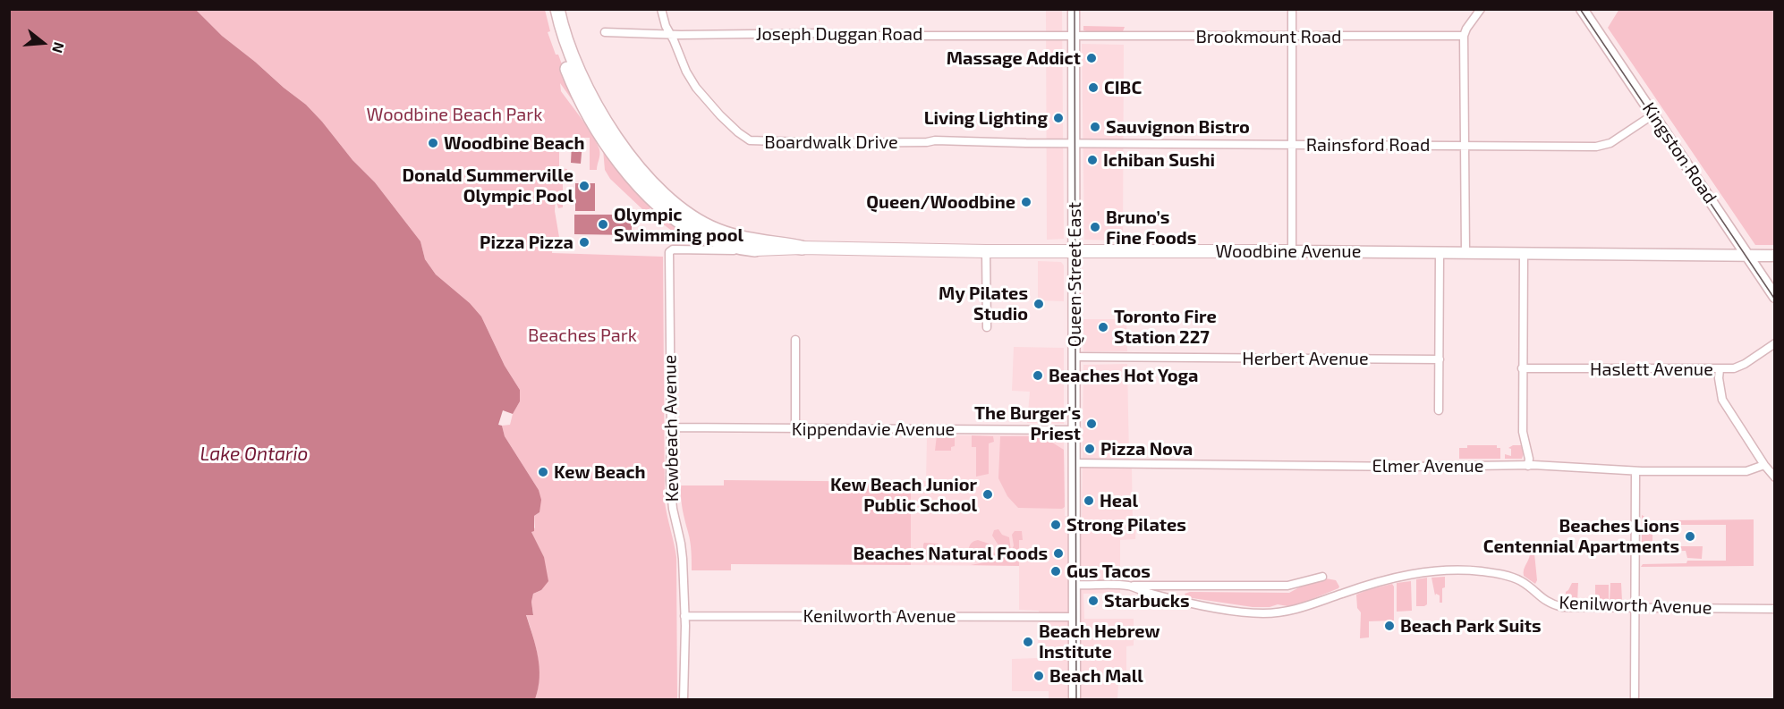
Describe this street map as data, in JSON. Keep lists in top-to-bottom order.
{
  "streets": {
    "highway": ["Woodbine Avenue"],
    "main road": ["Kingston Road", "Queen Street East"],
    "street": [
      "Joseph Duggan Road",
      "Brookmount Road",
      "Boardwalk Drive",
      "Rainsford Road",
      "Herbert Avenue",
      "Haslett Avenue",
      "Kewbeach Avenue",
      "Kippendavie Avenue",
      "Elmer Avenue",
      "Kenilworth Avenue"
    ]
  },
  "crossings": [
    ["Joseph Duggan Road", "Brookmount Road"],
    ["Joseph Duggan Road", "Boardwalk Drive"],
    ["Joseph Duggan Road", "Queen Street East"],
    ["Brookmount Road", "Queen Street East"],
    ["Boardwalk Drive", "Rainsford Road"],
    ["Boardwalk Drive", "Queen Street East"],
    ["Rainsford Road", "Kingston Road"],
    ["Rainsford Road", "Queen Street East"],
    ["Kingston Road", "Woodbine Avenue"],
    ["Woodbine Avenue", "Queen Street East"],
    ["Woodbine Avenue", "Kewbeach Avenue"],
    ["Queen Street East", "Herbert Avenue"],
    ["Queen Street East", "Kippendavie Avenue"],
    ["Queen Street East", "Elmer Avenue"],
    ["Queen Street East", "Kenilworth Avenue"],
    ["Kewbeach Avenue", "Kippendavie Avenue"],
    ["Kewbeach Avenue", "Kenilworth Avenue"]
  ],
  "water": ["Lake Ontario"],
  "parks": ["Woodbine Beach Park", "Beaches Park"],
  "places": [
    "Massage Addict",
    "CIBC",
    "Living Lighting",
    "Sauvignon Bistro",
    "Woodbine Beach",
    "Ichiban Sushi",
    "Donald Summerville Olympic Pool",
    "Queen/Woodbine",
    "Olympic Swimming pool",
    "Bruno’s Fine Foods",
    "Pizza Pizza",
    "My Pilates Studio",
    "Toronto Fire Station 227",
    "Beaches Hot Yoga",
    "The Burger's Priest",
    "Pizza Nova",
    "Kew Beach",
    "Kew Beach Junior Public School",
    "Heal",
    "Strong Pilates",
    "Beaches Lions Centennial Apartments",
    "Beaches Natural Foods",
    "Gus Tacos",
    "Starbucks",
    "Beach Park Suits",
    "Beach Hebrew Institute",
    "Beach Mall"
  ],
  "north": "right"
}
